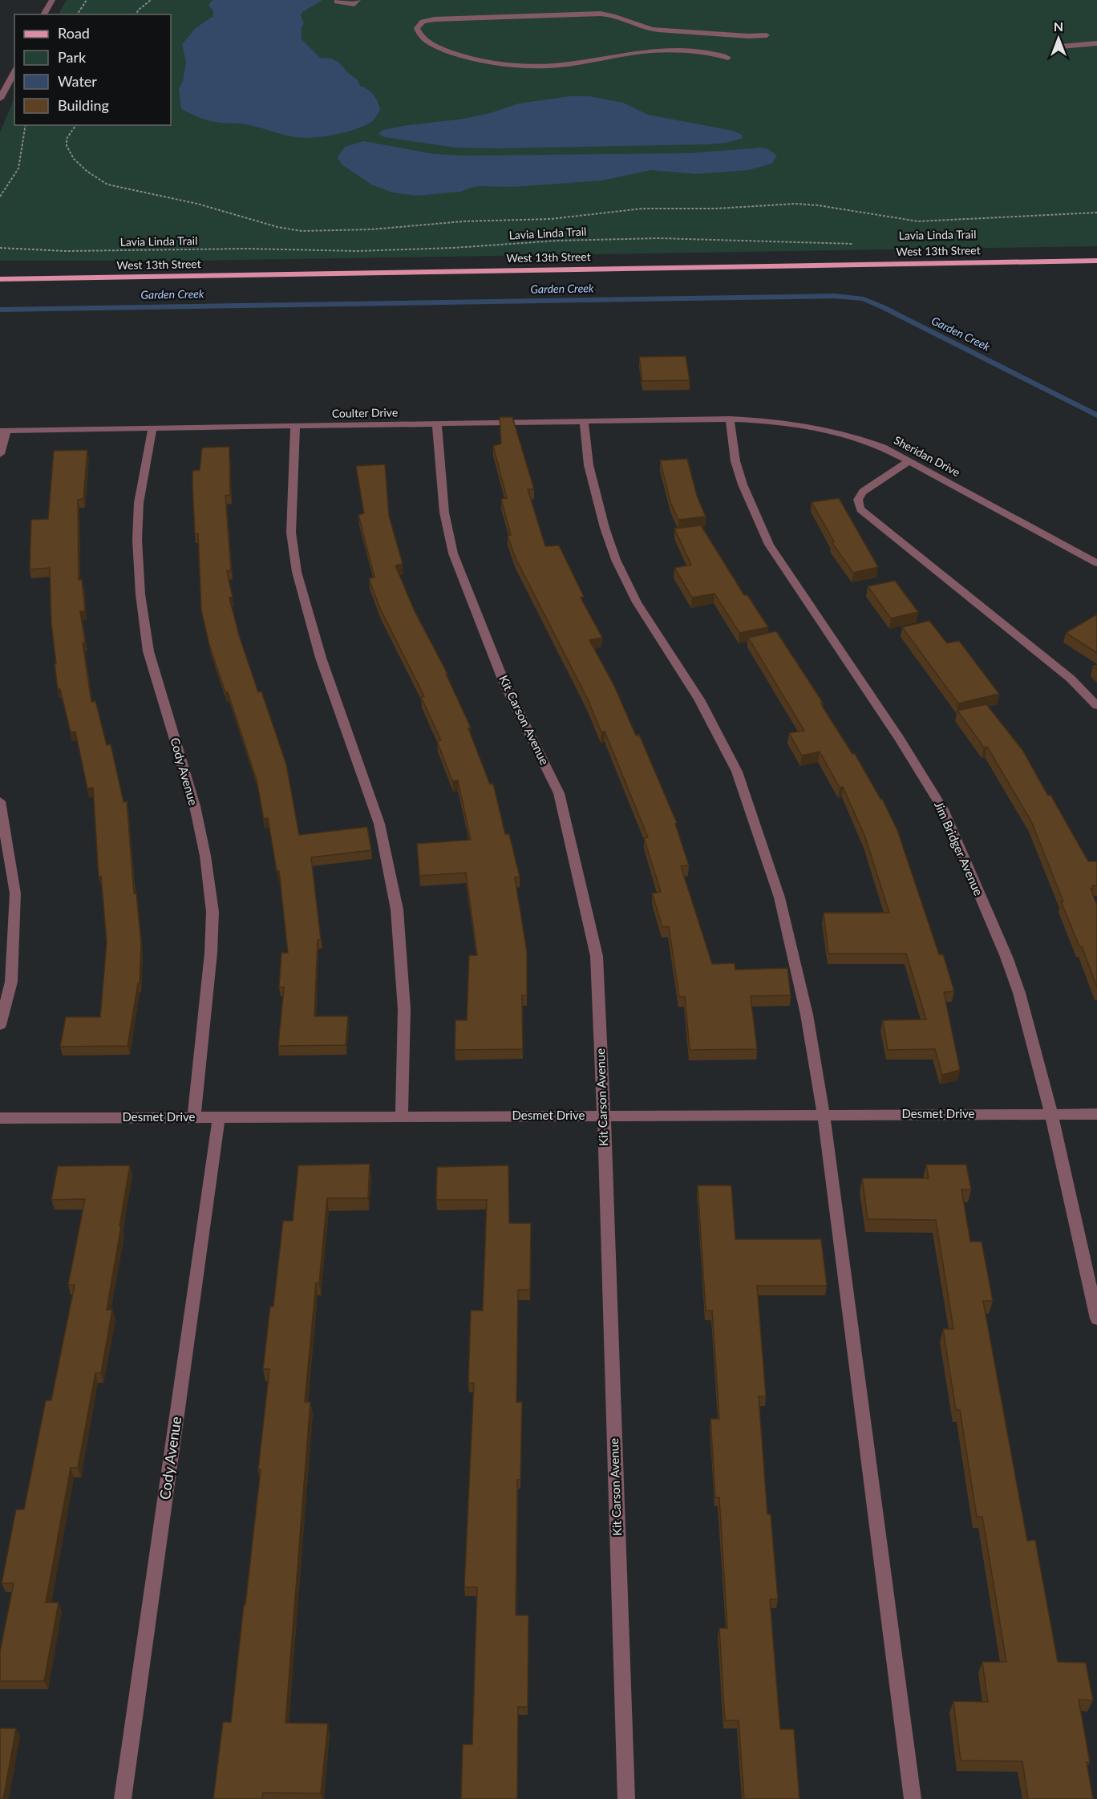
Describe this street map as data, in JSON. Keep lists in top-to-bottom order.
{
  "streets": {
    "main road": ["West 13th Street"],
    "street": [
      "Coulter Drive",
      "Sheridan Drive",
      "Kit Carson Avenue",
      "Cody Avenue",
      "Jim Bridger Avenue",
      "Desmet Drive"
    ],
    "path": ["Lavia Linda Trail"]
  },
  "crossings": [
    ["Coulter Drive", "Sheridan Drive"],
    ["Coulter Drive", "Kit Carson Avenue"],
    ["Coulter Drive", "Cody Avenue"],
    ["Coulter Drive", "Jim Bridger Avenue"],
    ["Sheridan Drive", "Jim Bridger Avenue"],
    ["Kit Carson Avenue", "Desmet Drive"],
    ["Cody Avenue", "Desmet Drive"],
    ["Jim Bridger Avenue", "Desmet Drive"]
  ],
  "water": ["Garden Creek"],
  "legend": [
    "Road",
    "Park",
    "Water",
    "Building"
  ],
  "north": "top"
}
